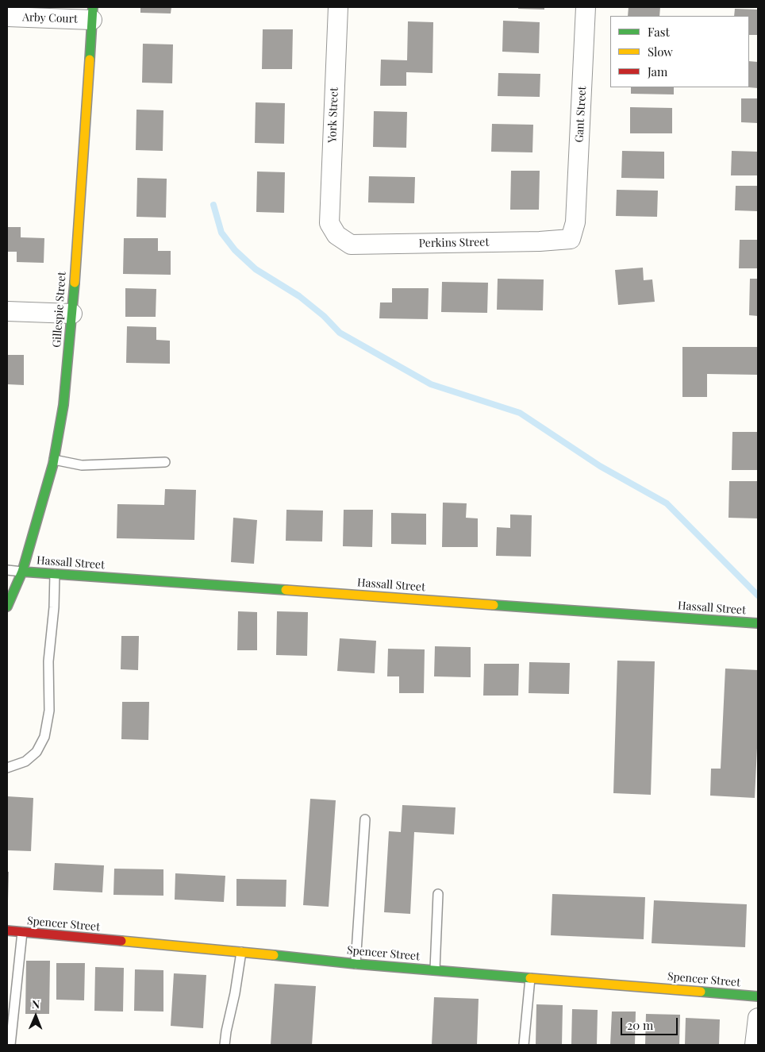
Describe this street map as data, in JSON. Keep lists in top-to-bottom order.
{
  "streets": {
    "street": [
      "Arby Court",
      "Gant Street",
      "York Street",
      "Perkins Street",
      "Gillespie Street",
      "Hassall Street",
      "Spencer Street"
    ]
  },
  "crossings": [
    ["Arby Court", "Gillespie Street"],
    ["Gant Street", "Perkins Street"],
    ["York Street", "Perkins Street"],
    ["Gillespie Street", "Hassall Street"]
  ],
  "legend": ["Fast", "Slow", "Jam"],
  "scale_bar": "20 m",
  "north": "top"
}
